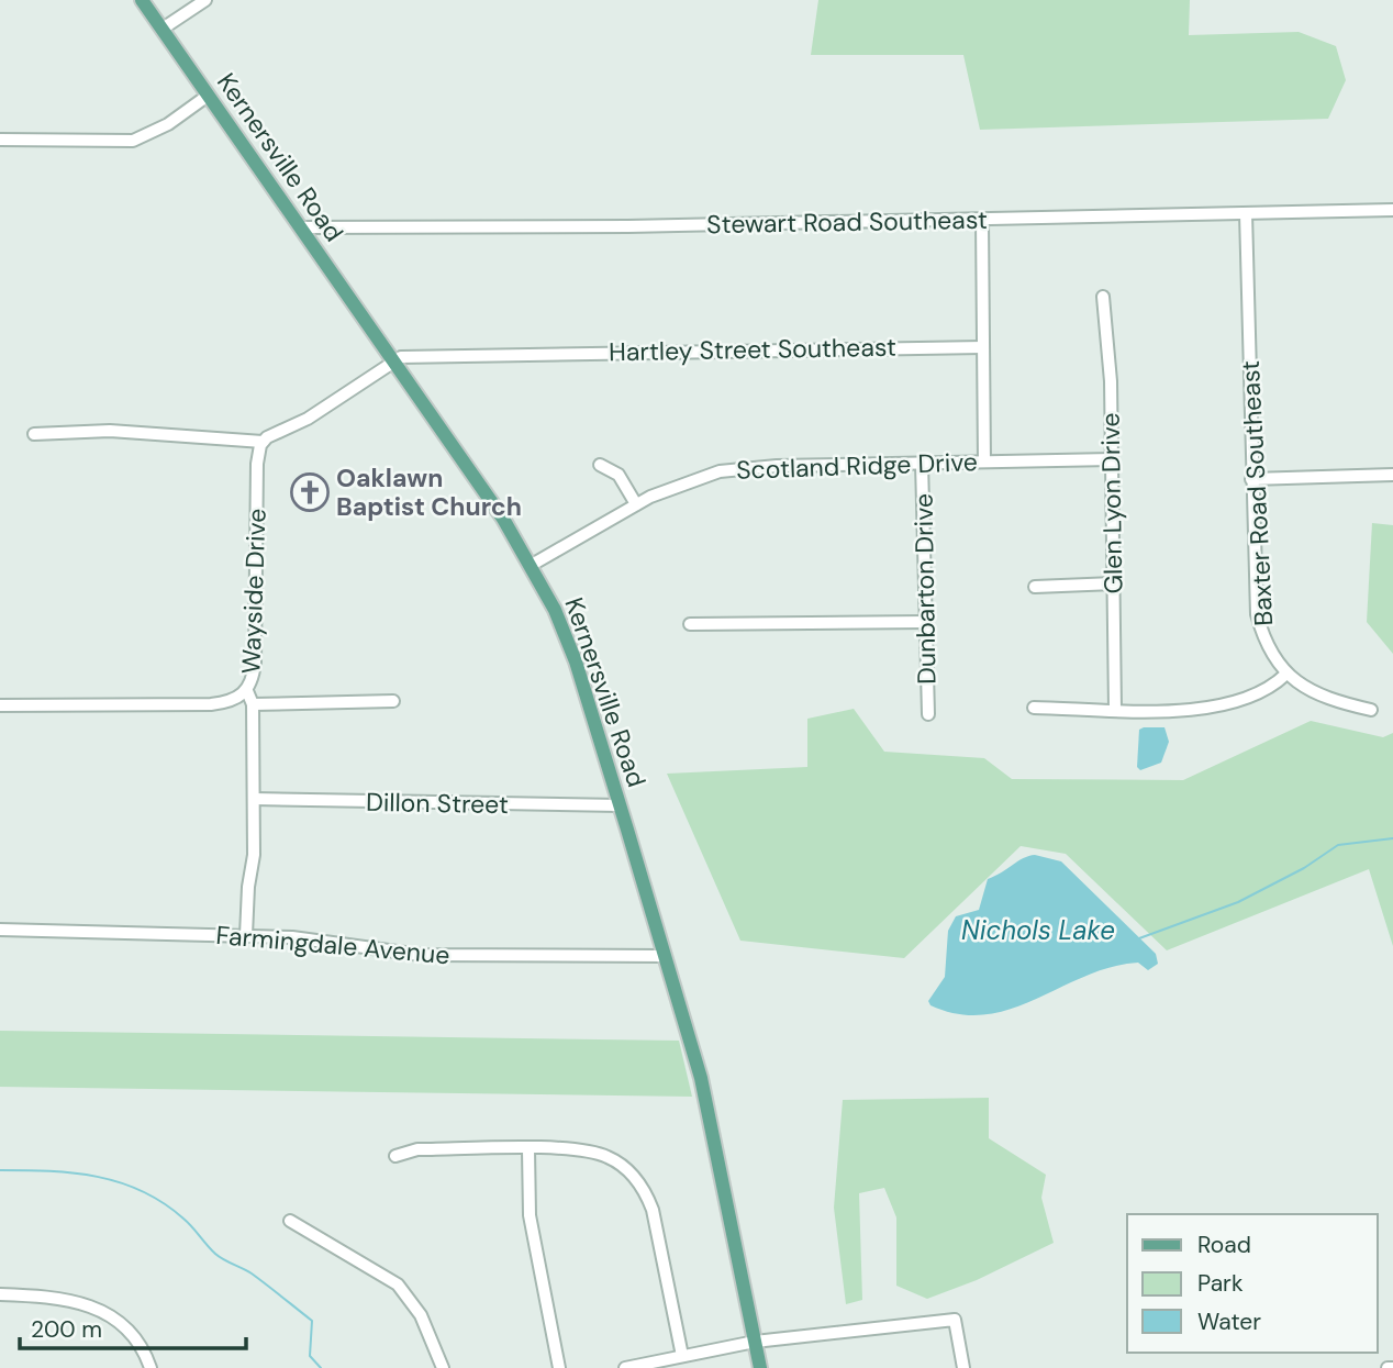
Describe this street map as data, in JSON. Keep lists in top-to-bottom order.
{
  "streets": {
    "main road": ["Kernersville Road"],
    "street": [
      "Stewart Road Southeast",
      "Hartley Street Southeast",
      "Scotland Ridge Drive",
      "Baxter Road Southeast",
      "Glen Lyon Drive",
      "Dunbarton Drive",
      "Wayside Drive",
      "Dillon Street",
      "Farmingdale Avenue"
    ]
  },
  "crossings": [
    ["Kernersville Road", "Stewart Road Southeast"],
    ["Kernersville Road", "Hartley Street Southeast"],
    ["Kernersville Road", "Scotland Ridge Drive"],
    ["Kernersville Road", "Dillon Street"],
    ["Kernersville Road", "Farmingdale Avenue"],
    ["Stewart Road Southeast", "Baxter Road Southeast"],
    ["Scotland Ridge Drive", "Glen Lyon Drive"],
    ["Scotland Ridge Drive", "Dunbarton Drive"]
  ],
  "water": ["Nichols Lake"],
  "places": {
    "church": ["Oaklawn Baptist Church"]
  },
  "legend": ["Road", "Park", "Water"],
  "scale_bar": "200 m"
}
